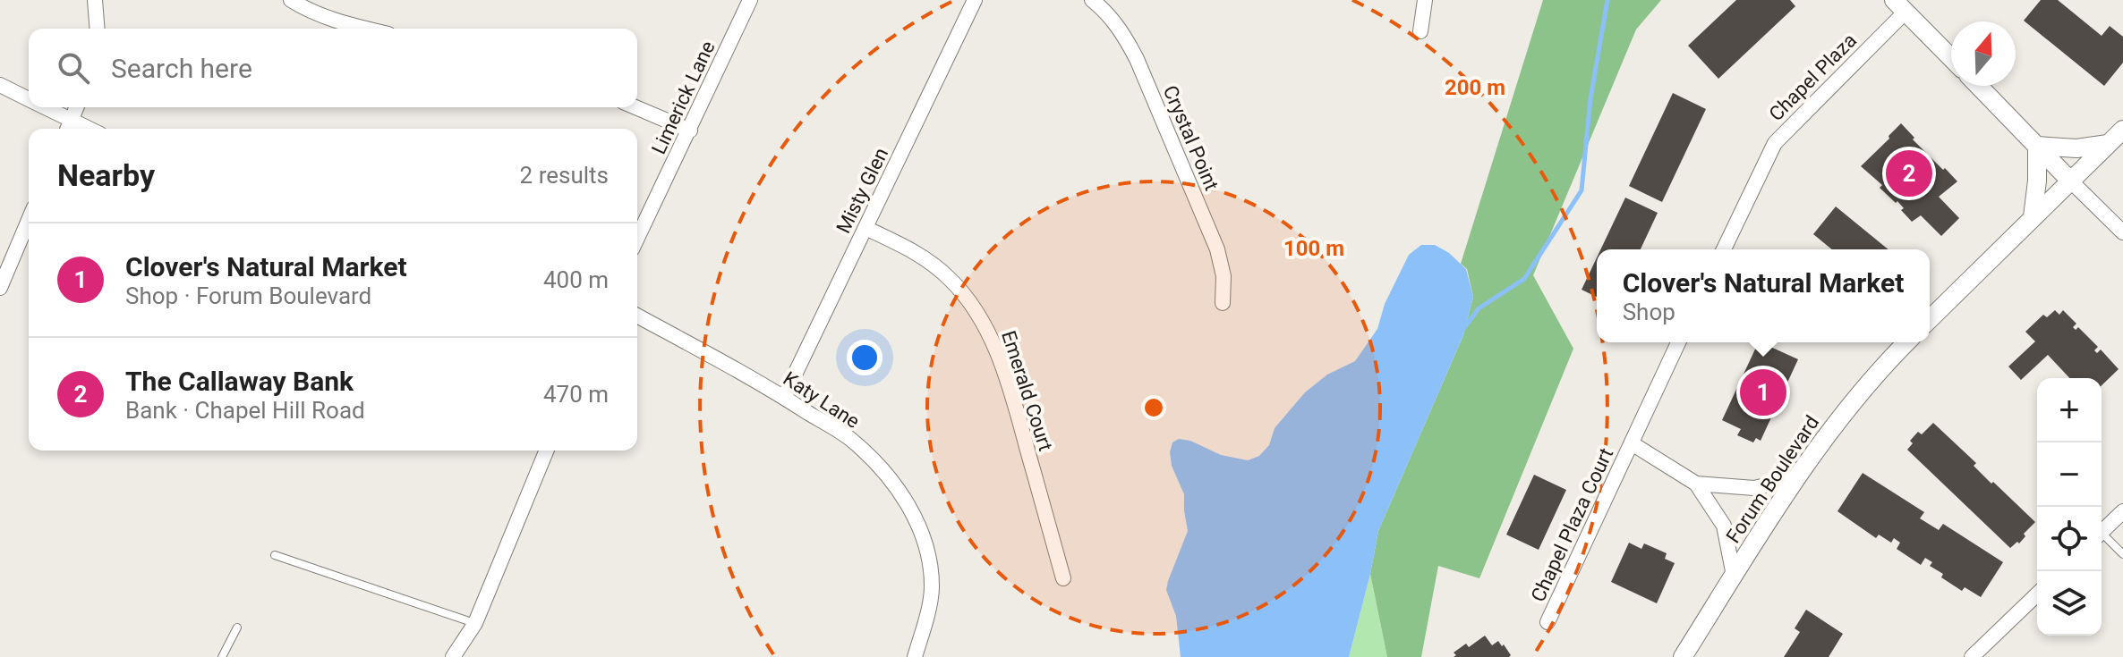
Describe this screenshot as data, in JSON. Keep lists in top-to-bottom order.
{
  "streets": {
    "street": [
      "Chapel Plaza",
      "Limerick Lane",
      "Crystal Point",
      "Misty Glen",
      "Emerald Court",
      "Katy Lane",
      "Forum Boulevard",
      "Chapel Plaza Court"
    ]
  },
  "crossings": [
    ["Misty Glen", "Emerald Court"],
    ["Misty Glen", "Katy Lane"]
  ],
  "north": "top",
  "page": {
    "search": "Search here",
    "heading": ["Nearby", "2 results"],
    "pins": ["2", "1"],
    "list": [
      {
        "mark": "1",
        "name": "Clover's Natural Market",
        "note": "Shop · Forum Boulevard",
        "value": "400 m"
      },
      {
        "mark": "2",
        "name": "The Callaway Bank",
        "note": "Bank · Chapel Hill Road",
        "value": "470 m"
      }
    ],
    "popup": ["Clover's Natural Market", "Shop"],
    "map_buttons": ["+", "−"]
  },
  "rings": ["200 m", "100 m"]
}
